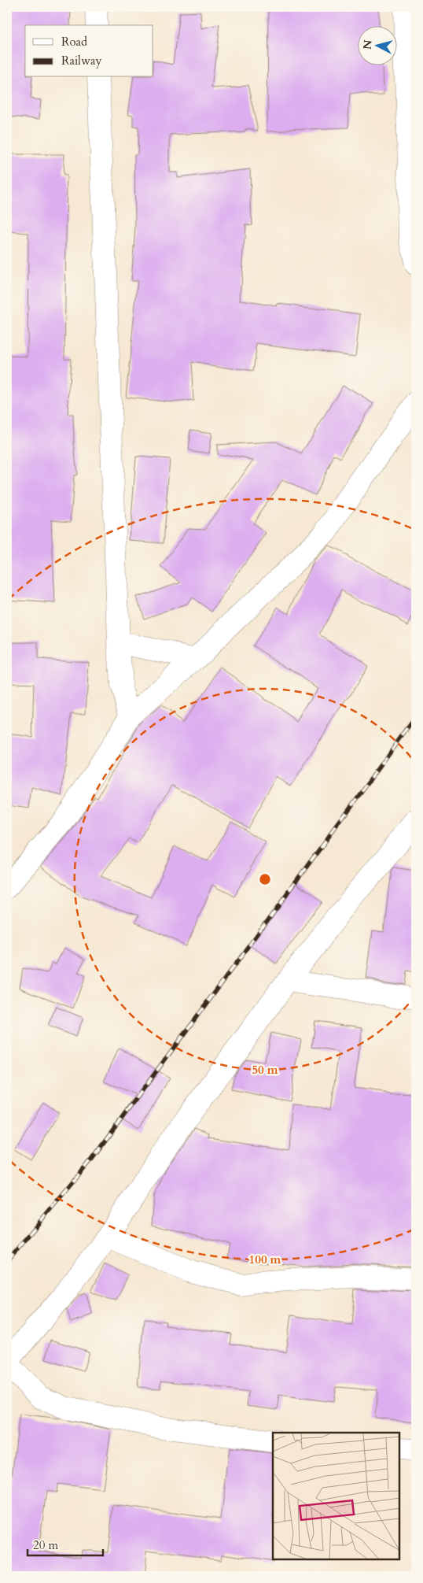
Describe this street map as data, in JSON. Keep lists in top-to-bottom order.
{
  "legend": ["Road", "Railway"],
  "scale_bar": "20 m",
  "north": "left",
  "rings": ["50 m", "100 m"]
}
